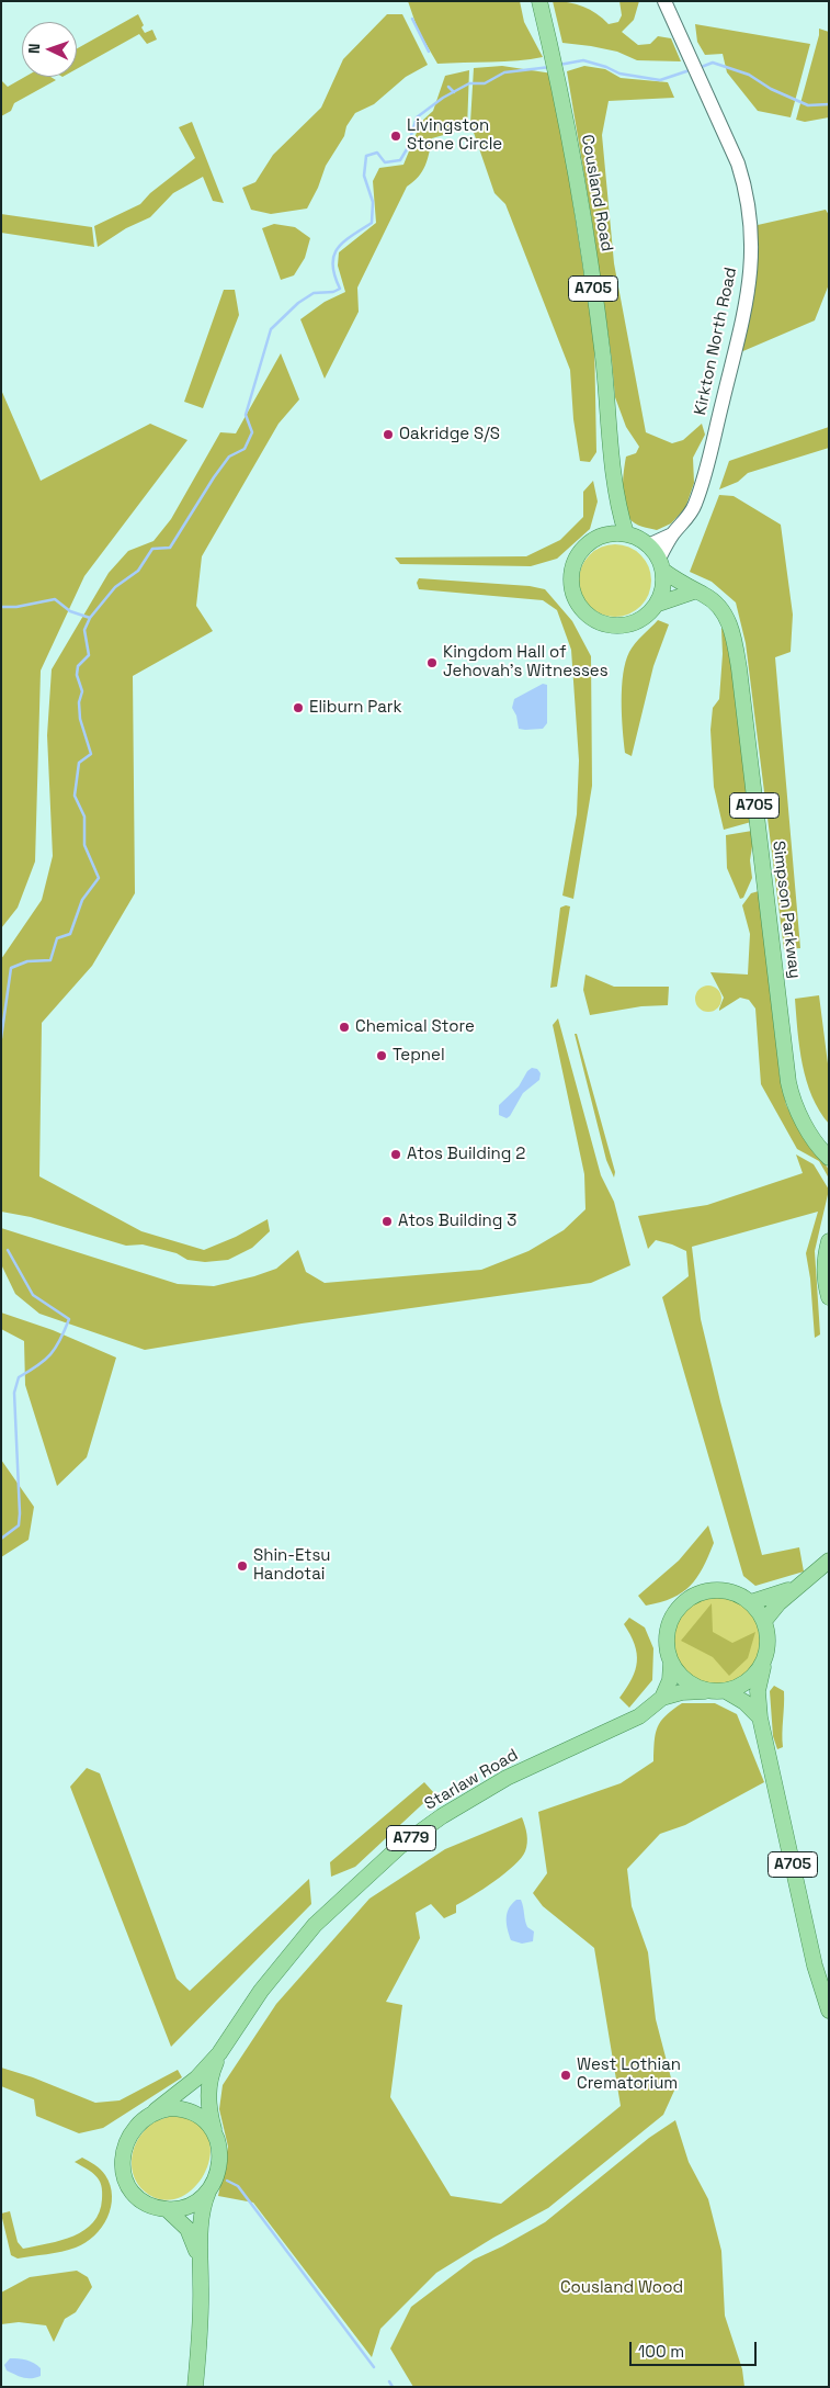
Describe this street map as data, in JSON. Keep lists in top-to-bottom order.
{
  "streets": {
    "main road": [
      "Cousland Road",
      "A705",
      "Kirkton North Road",
      "Simpson Parkway",
      "Starlaw Road",
      "A779"
    ]
  },
  "crossings": [
    ["Cousland Road", "A705"],
    ["Cousland Road", "Kirkton North Road"],
    ["Cousland Road", "Simpson Parkway"],
    ["A705", "Kirkton North Road"],
    ["A705", "Simpson Parkway"],
    ["A705", "A779"],
    ["Kirkton North Road", "Simpson Parkway"],
    ["Starlaw Road", "A779"]
  ],
  "parks": ["Cousland Wood"],
  "places": [
    "Livingston Stone Circle",
    "Oakridge S/S",
    "Kingdom Hall of Jehovah's Witnesses",
    "Eliburn Park",
    "Chemical Store",
    "Tepnel",
    "Atos Building 2",
    "Atos Building 3",
    "Shin-Etsu Handotai",
    "West Lothian Crematorium"
  ],
  "scale_bar": "100 m",
  "north": "left"
}
